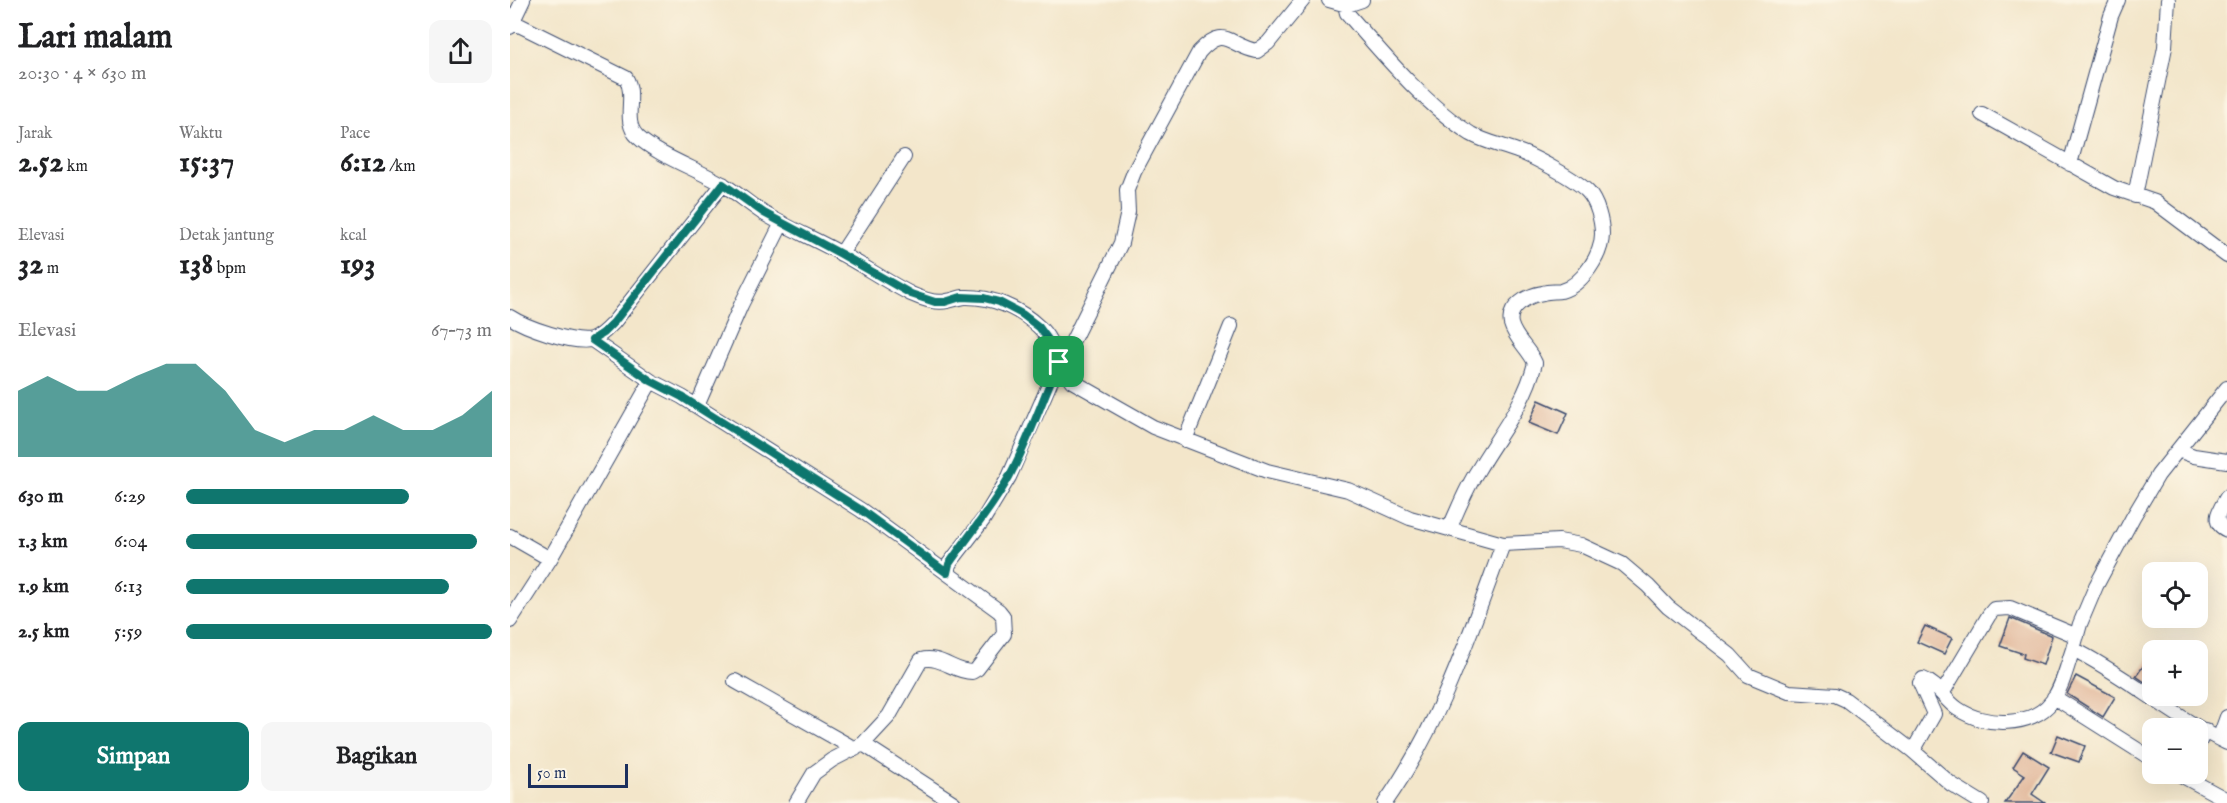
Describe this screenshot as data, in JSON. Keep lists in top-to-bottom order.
{
  "scale_bar": "50 m",
  "page": {
    "heading": ["Lari malam", "20:30 · 4 × 630 m"],
    "stats": [
      ["Jarak", "2.52 km"],
      ["Waktu", "15:37"],
      ["Pace", "6:12 /km"],
      ["Elevasi", "32 m"],
      ["Detak jantung", "138 bpm"],
      ["kcal", "193"]
    ],
    "chart": ["Elevasi", "67–73 m"],
    "list": [
      {
        "name": "630 m",
        "note": "6:29"
      },
      {
        "name": "1.3 km",
        "note": "6:04"
      },
      {
        "name": "1.9 km",
        "note": "6:13"
      },
      {
        "name": "2.5 km",
        "note": "5:59"
      }
    ],
    "map_buttons": ["+", "−"],
    "buttons": ["Simpan", "Bagikan"],
    "scale": "50 m"
  }
}
